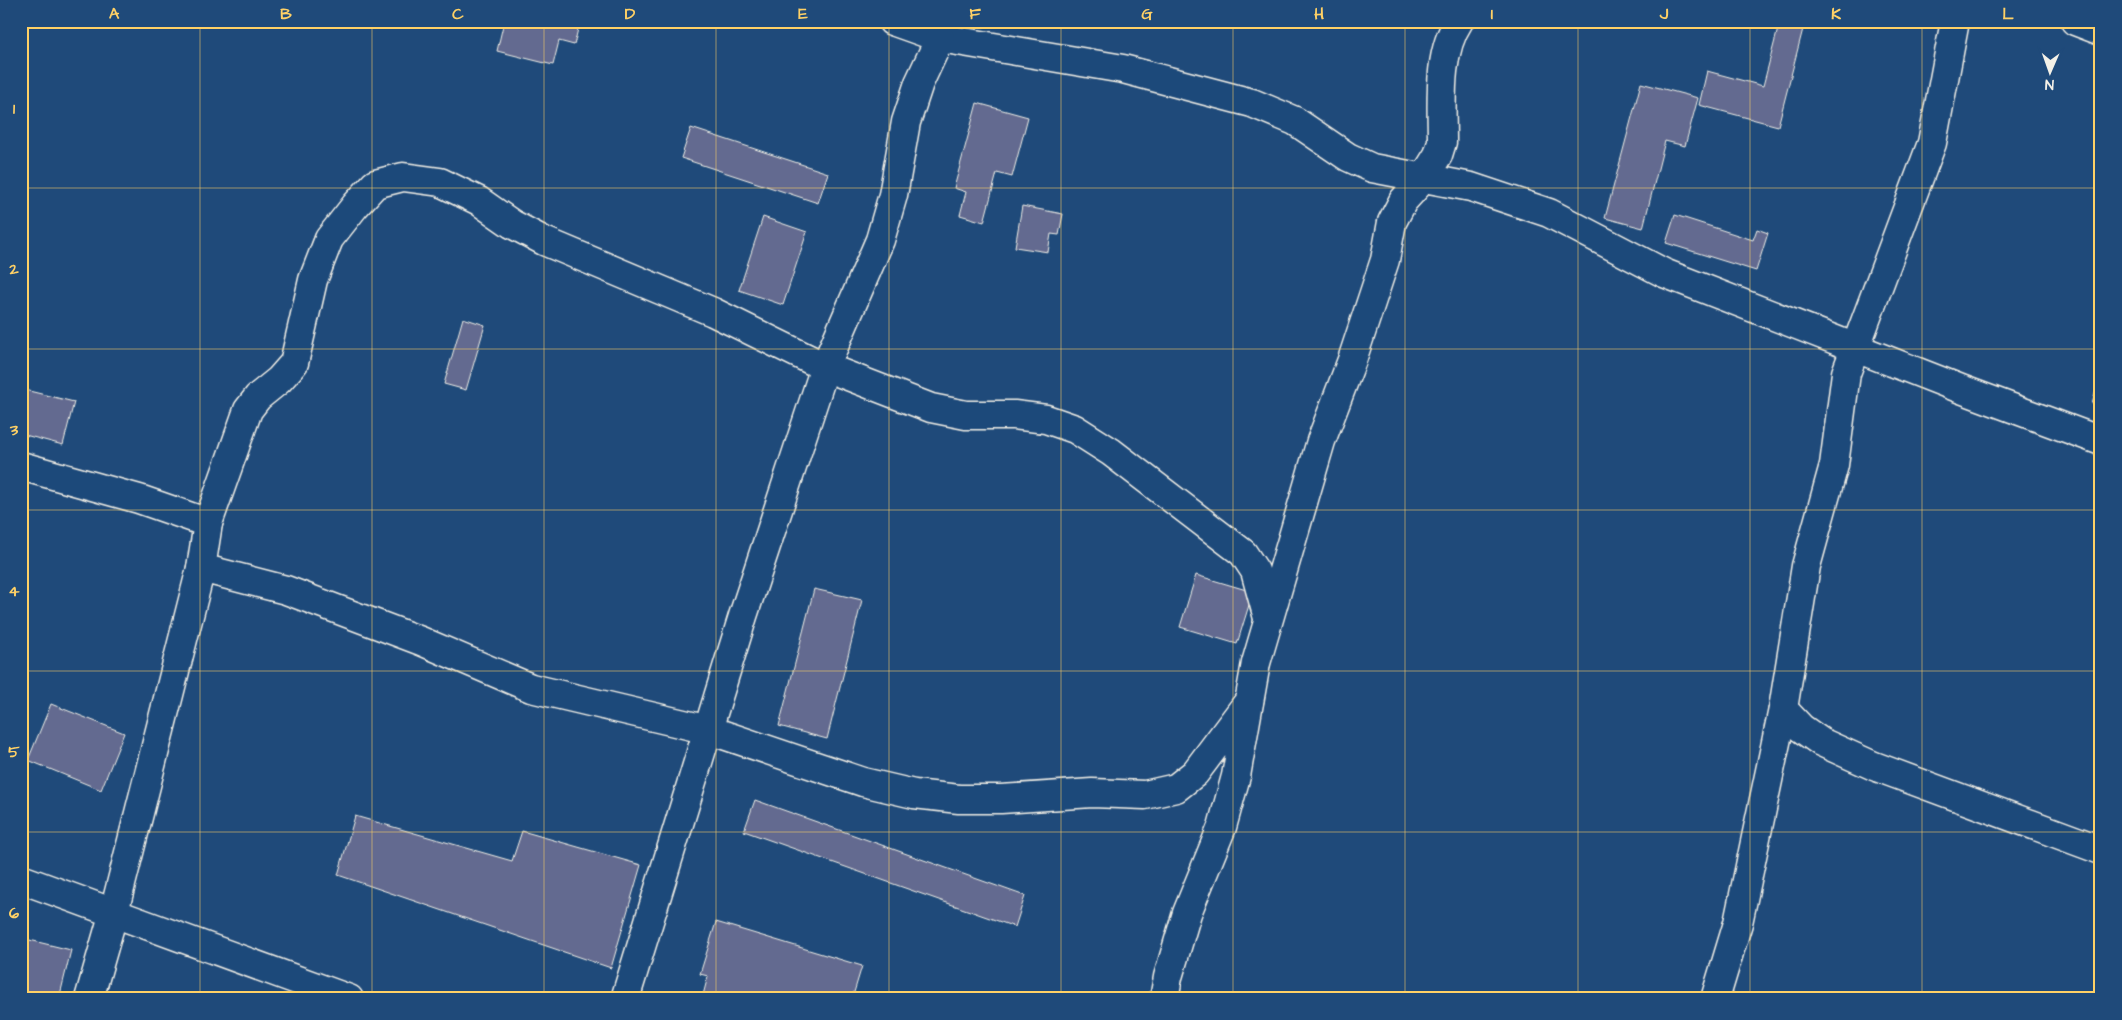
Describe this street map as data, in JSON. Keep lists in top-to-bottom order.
{
  "north": "bottom",
  "grid": {
    "columns": [
      "A",
      "B",
      "C",
      "D",
      "E",
      "F",
      "G",
      "H",
      "I",
      "J",
      "K",
      "L"
    ],
    "rows": [
      "1",
      "2",
      "3",
      "4",
      "5",
      "6"
    ]
  }
}
